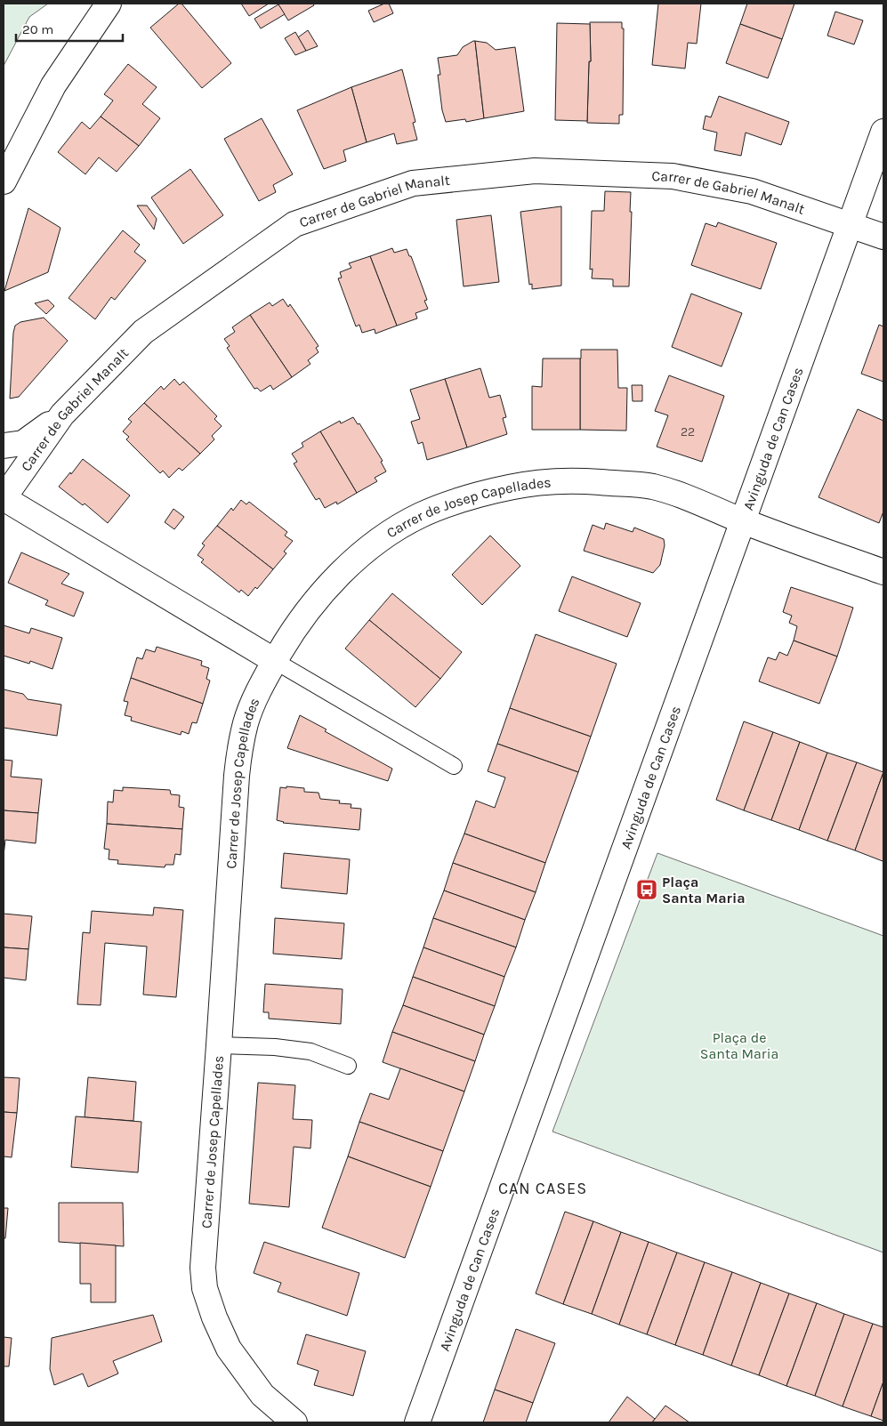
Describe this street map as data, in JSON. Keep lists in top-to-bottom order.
{
  "streets": {
    "street": ["Carrer de Gabriel Manalt", "Avinguda de Can Cases", "Carrer de Josep Capellades"]
  },
  "crossings": [
    ["Carrer de Gabriel Manalt", "Avinguda de Can Cases"],
    ["Avinguda de Can Cases", "Carrer de Josep Capellades"]
  ],
  "districts": ["CAN CASES"],
  "parks": ["Plaça de Santa Maria"],
  "places": {
    "bus stop": ["Plaça Santa Maria"]
  },
  "house_numbers": ["22"],
  "scale_bar": "20 m"
}
